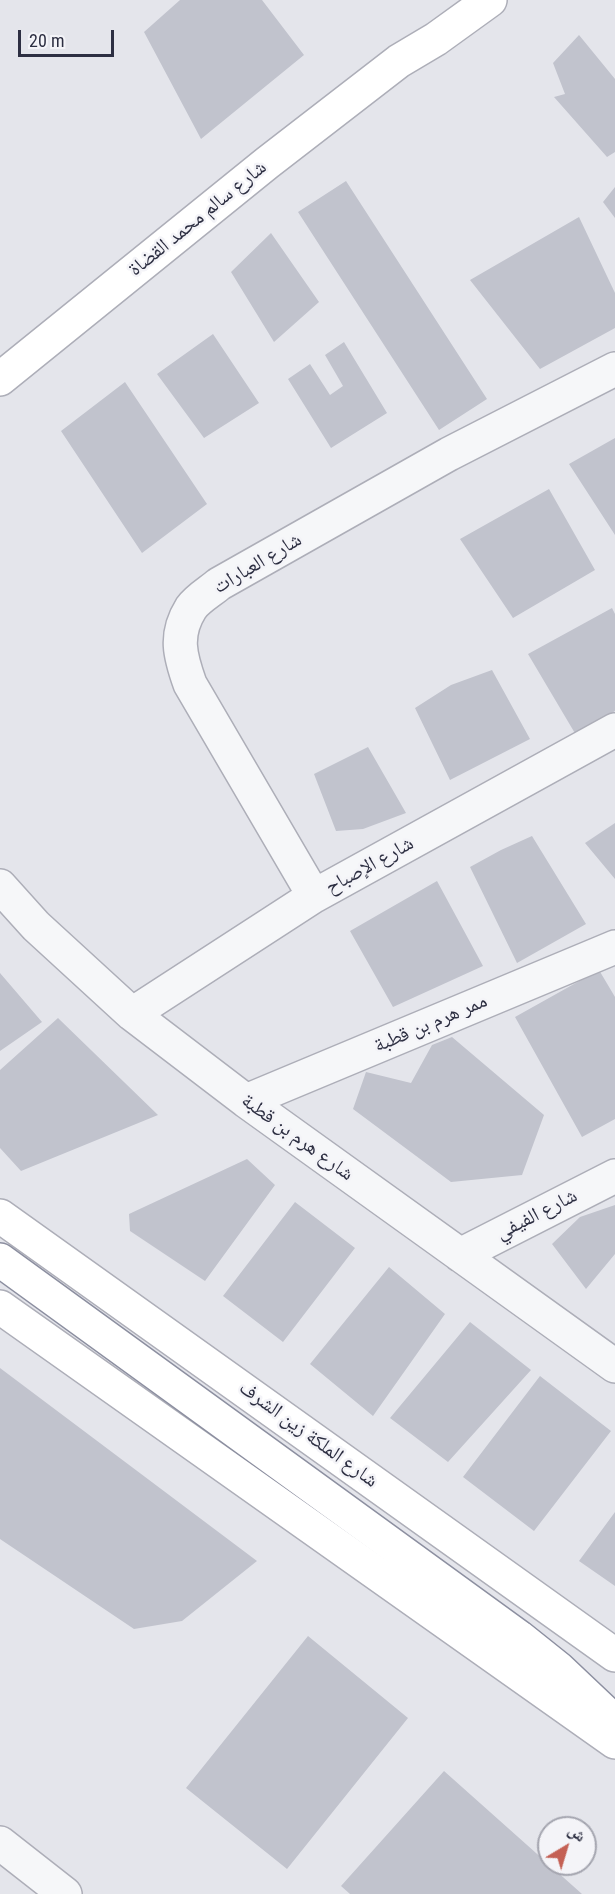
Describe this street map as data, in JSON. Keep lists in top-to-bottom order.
{
  "streets": {
    "main road": ["شارع سالم محمد القضاة", "شارع الملكة زين الشرف"],
    "street": [
      "شارع العبارات",
      "شارع الإصباح",
      "ممر هرم بن قطبة",
      "شارع هرم بن قطبة",
      "شارع الفيفي"
    ]
  },
  "crossings": [
    ["شارع العبارات", "شارع الإصباح"],
    ["شارع الإصباح", "شارع هرم بن قطبة"],
    ["ممر هرم بن قطبة", "شارع هرم بن قطبة"],
    ["شارع هرم بن قطبة", "شارع الفيفي"]
  ],
  "scale_bar": "20 m",
  "north": "top right"
}
